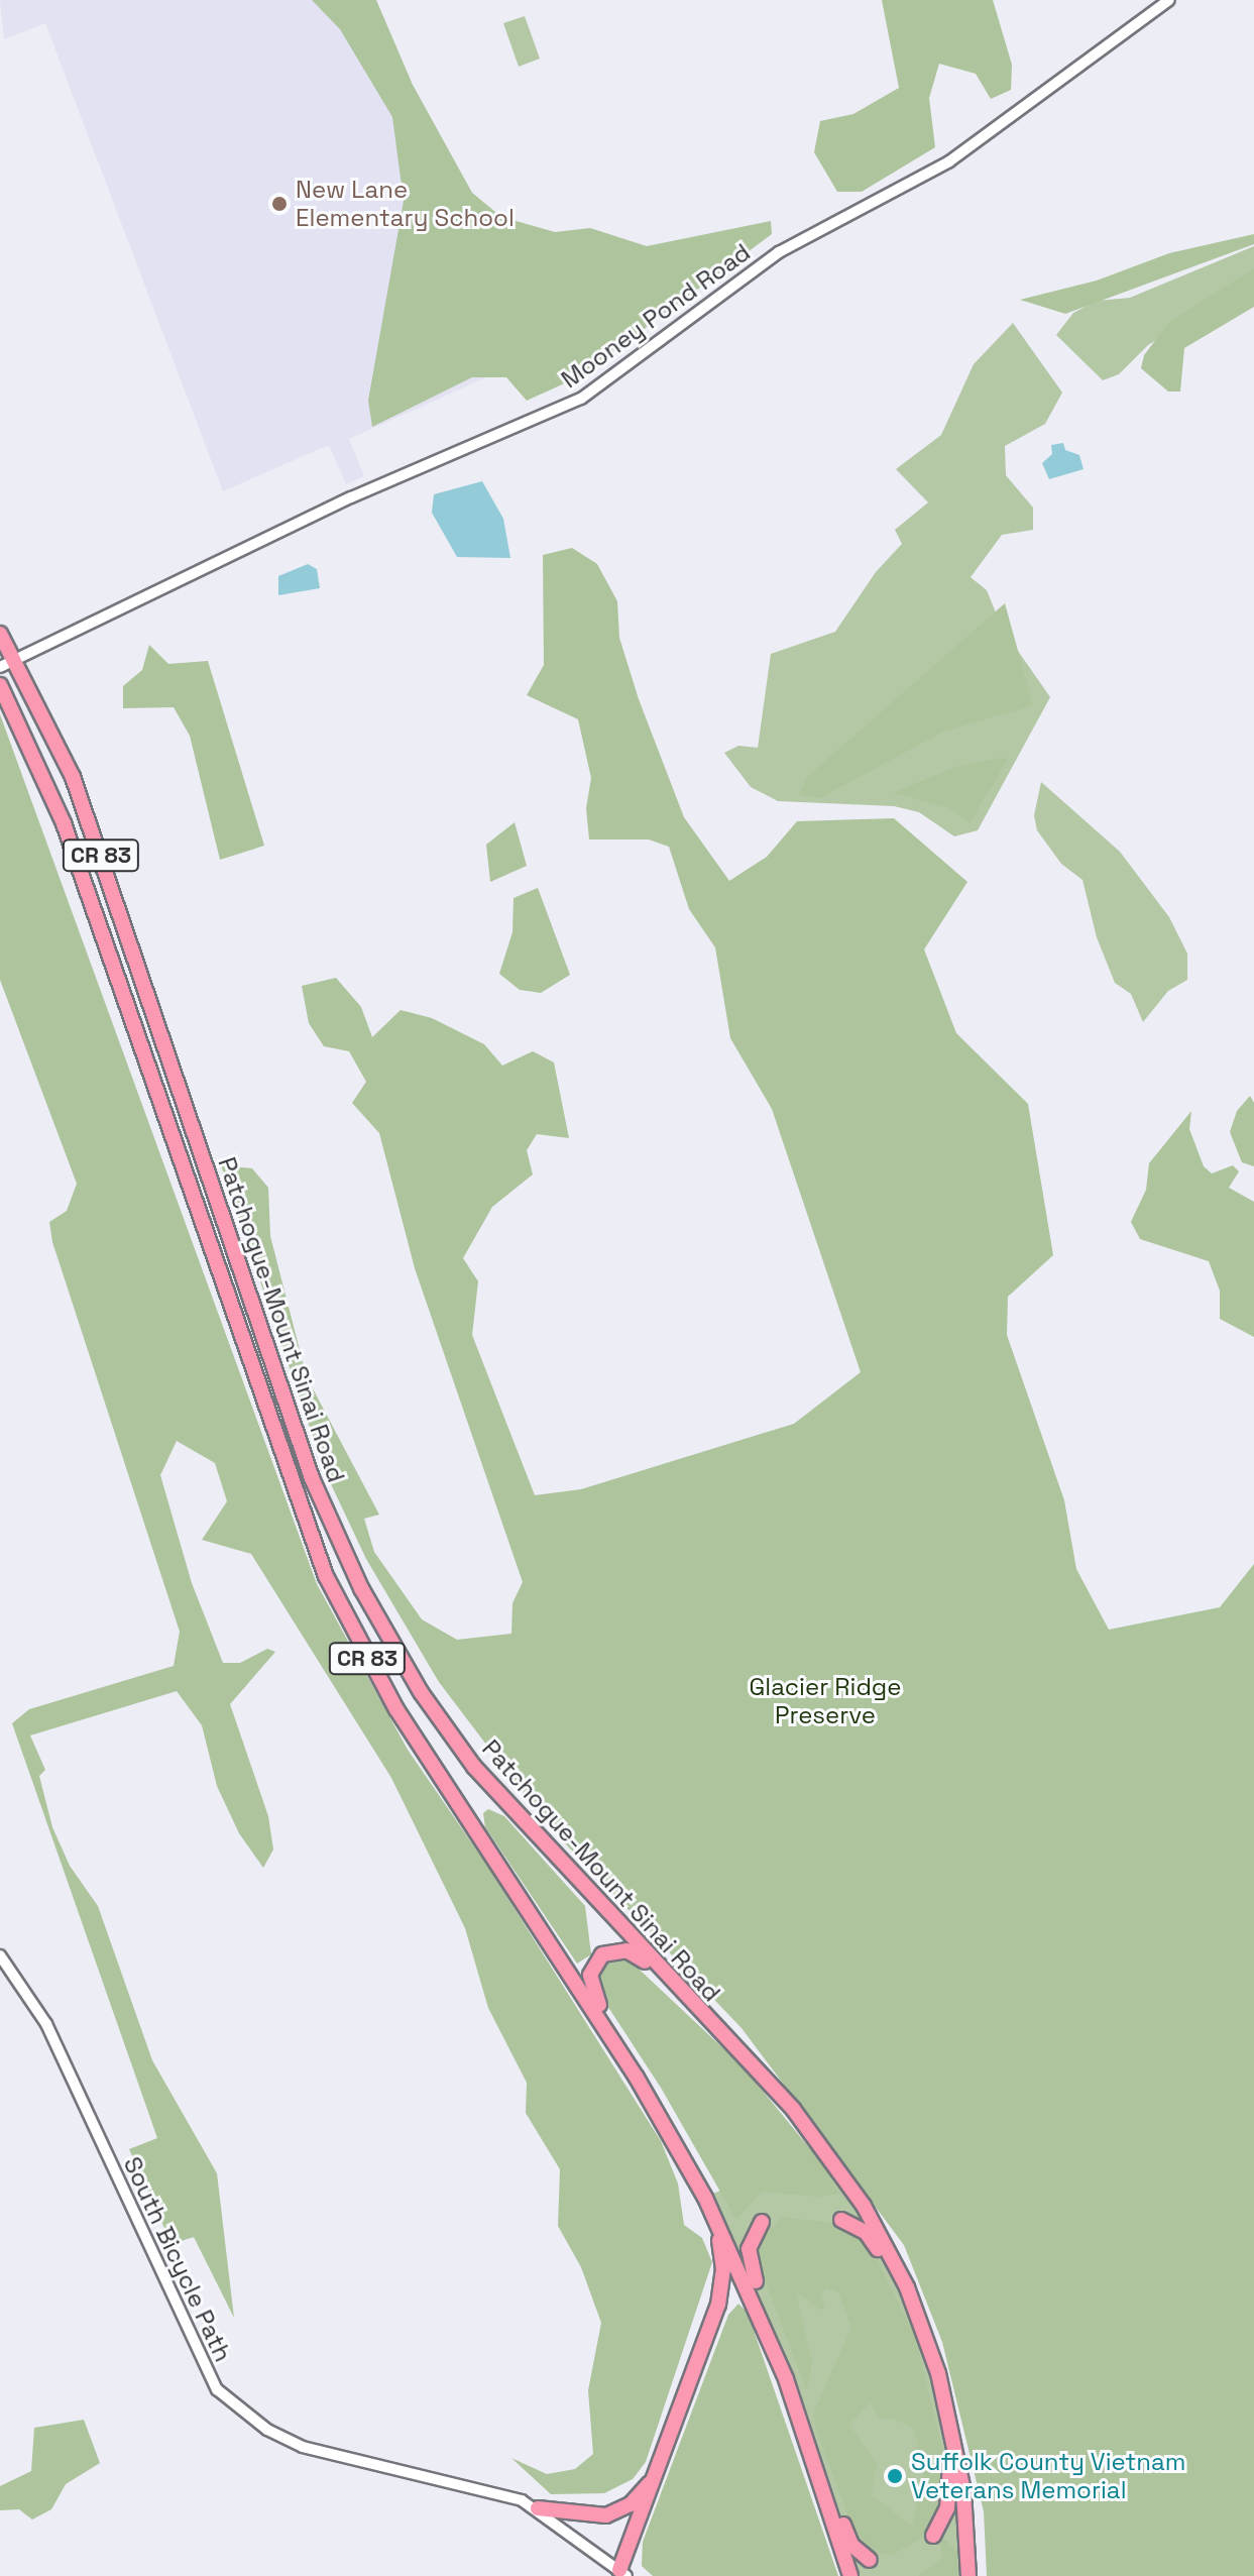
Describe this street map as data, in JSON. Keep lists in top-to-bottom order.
{
  "streets": {
    "highway": ["CR 83", "Patchogue-Mount Sinai Road"],
    "street": ["Mooney Pond Road", "South Bicycle Path"]
  },
  "crossings": [
    ["Mooney Pond Road", "Patchogue-Mount Sinai Road"]
  ],
  "parks": ["Glacier Ridge Preserve"],
  "places": ["New Lane Elementary School", "Suffolk County Vietnam Veterans Memorial"]
}
